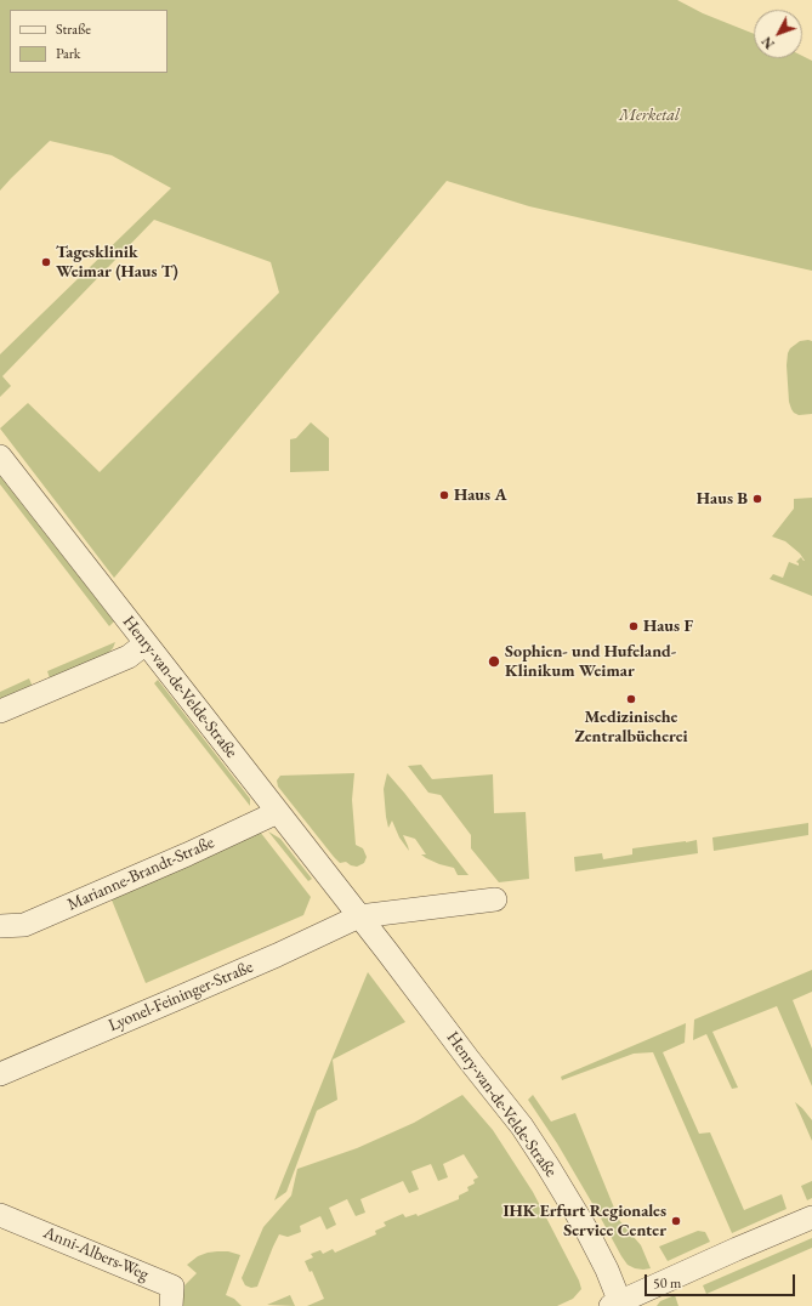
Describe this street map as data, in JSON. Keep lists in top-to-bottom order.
{
  "streets": {
    "street": [
      "Henry-van-de-Velde-Straße",
      "Marianne-Brandt-Straße",
      "Lyonel-Feininger-Straße",
      "Anni-Albers-Weg"
    ]
  },
  "crossings": [
    ["Henry-van-de-Velde-Straße", "Marianne-Brandt-Straße"],
    ["Henry-van-de-Velde-Straße", "Lyonel-Feininger-Straße"]
  ],
  "parks": ["Merketal"],
  "places": [
    "Tagesklinik Weimar (Haus T)",
    "Haus A",
    "Haus B",
    "Haus F",
    "Sophien- und Hufeland- Klinikum Weimar",
    "Medizinische Zentralbücherei",
    "IHK Erfurt Regionales Service Center"
  ],
  "legend": ["Straße", "Park"],
  "scale_bar": "50 m",
  "north": "bottom left"
}
